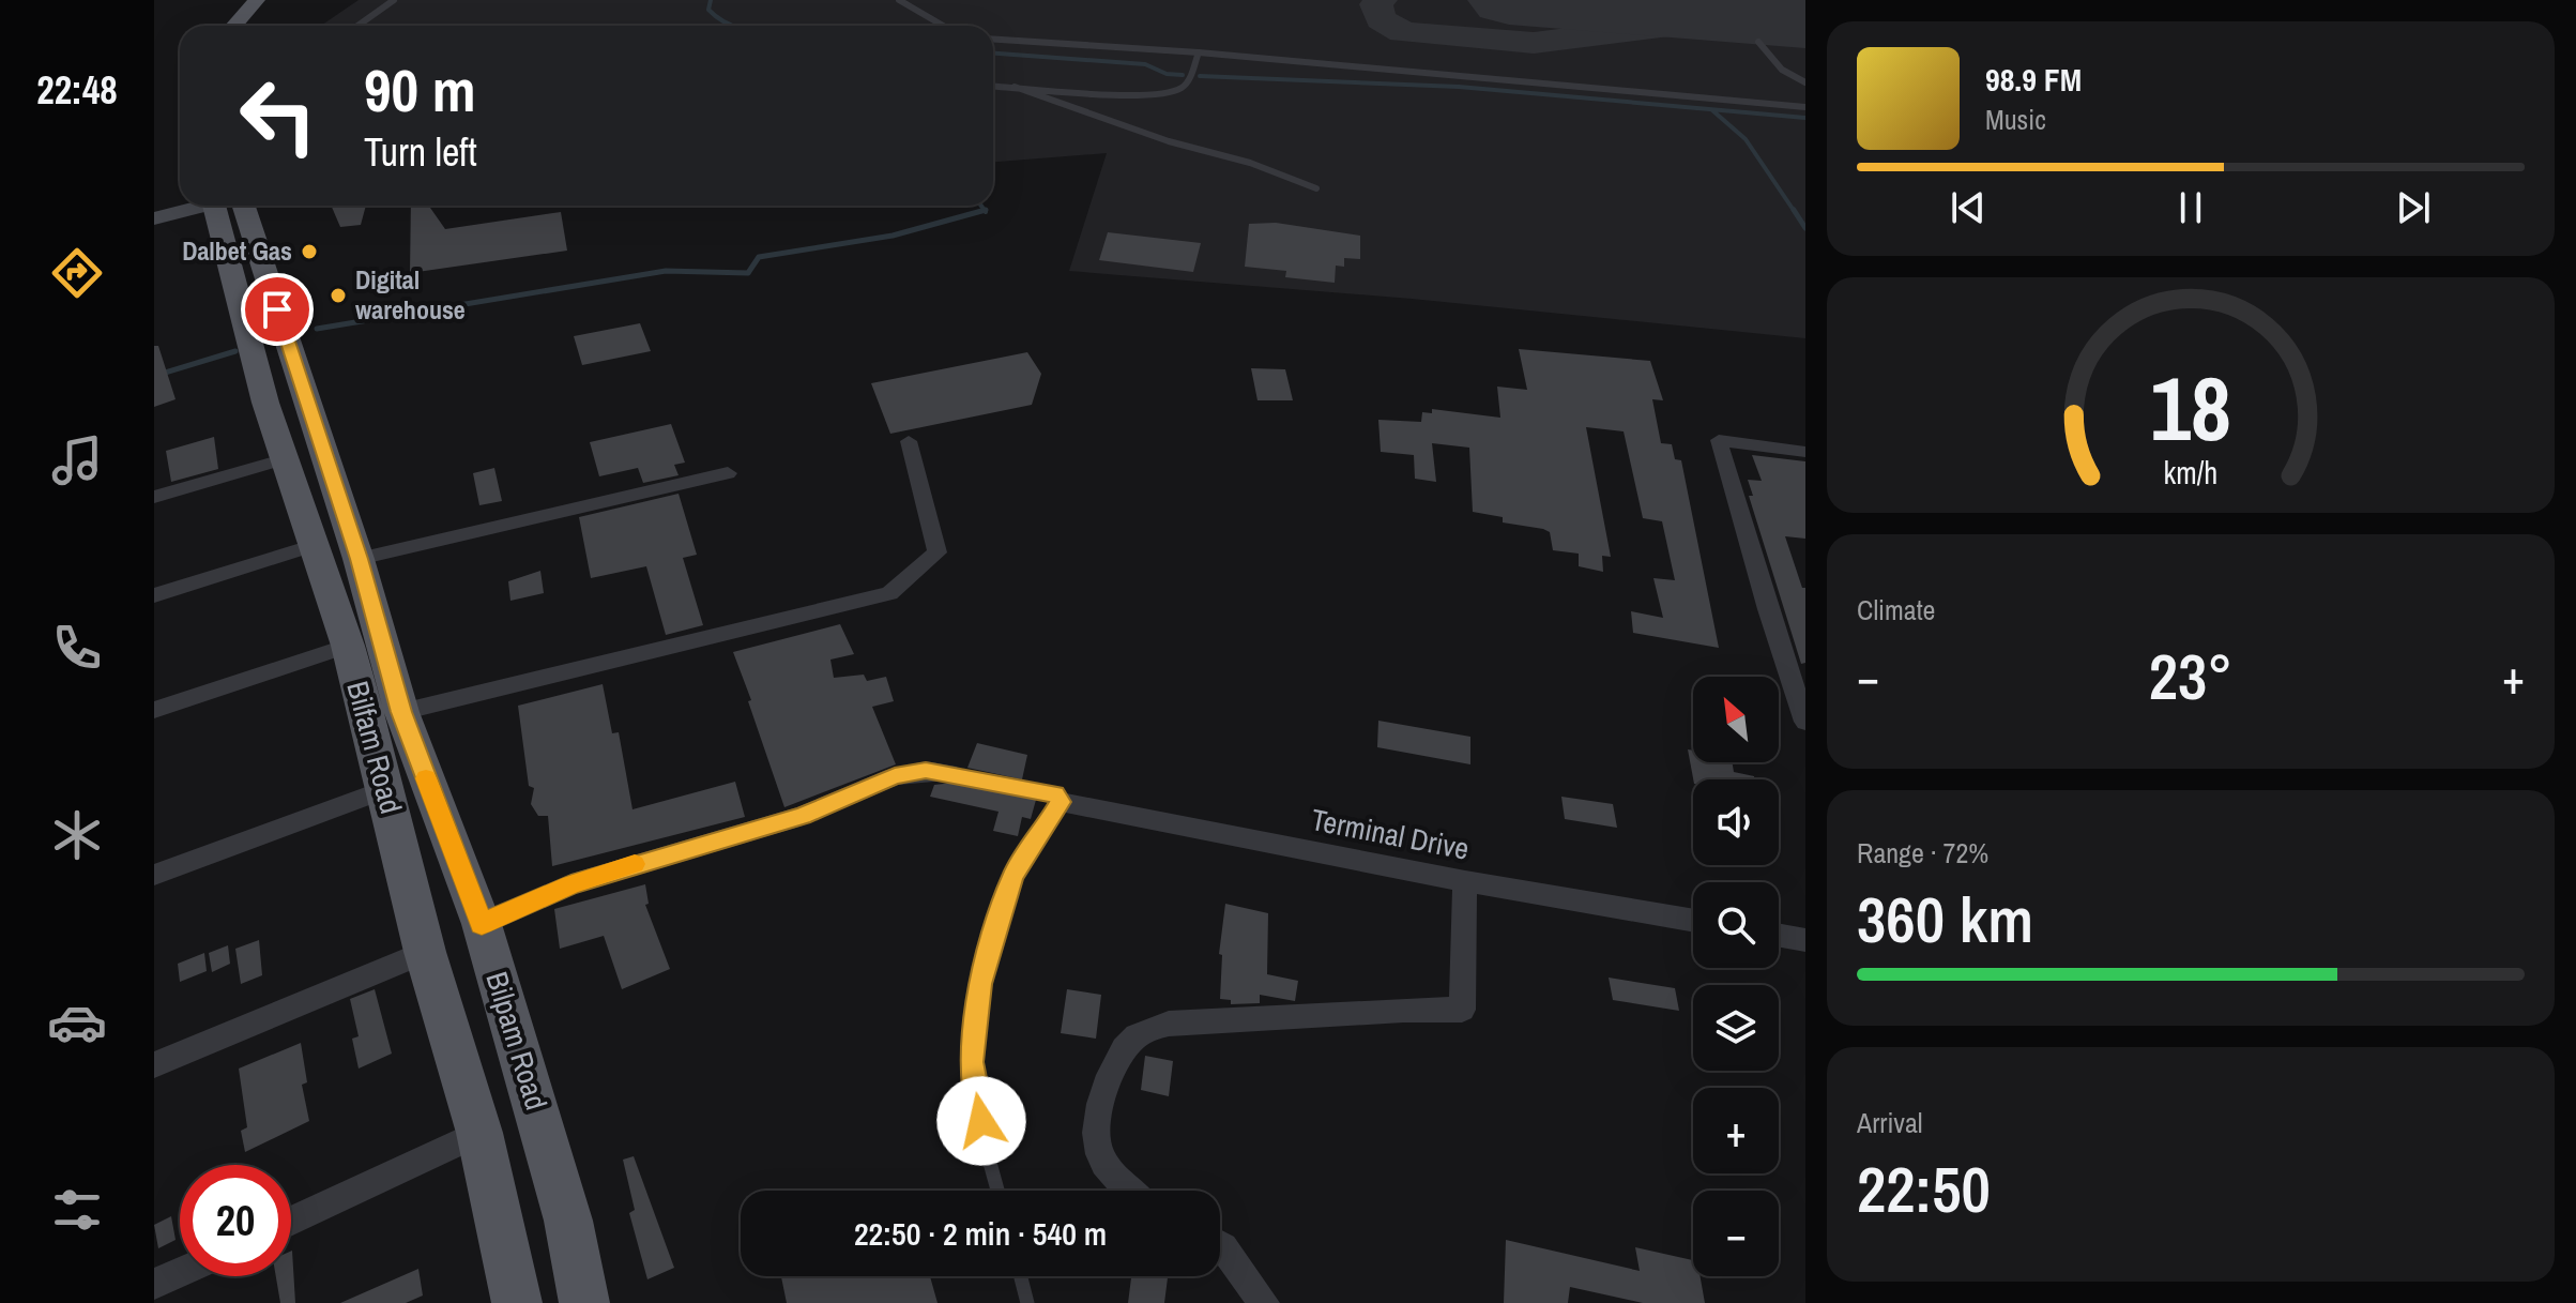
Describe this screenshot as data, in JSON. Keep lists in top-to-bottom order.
{
  "streets": {
    "main road": ["Bilfam Road", "Bilpam Road"],
    "street": ["Terminal Drive"]
  },
  "places": ["Dalbet Gas", "Digital warehouse"],
  "north": "top left",
  "page": {
    "tabs": "22:48",
    "turn": ["90 m", "Turn left"],
    "song": ["98.9 FM", "Music"],
    "tile": [
      "Climate",
      ["Range · 72%", "360 km"],
      ["Arrival", "22:50"]
    ],
    "heat": ["−", "23°", "+"],
    "map_buttons": ["+", "−"],
    "limit": "20",
    "trip": "22:50 · 2 min · 540 m",
    "gauge": ["18", "km/h"]
  }
}
